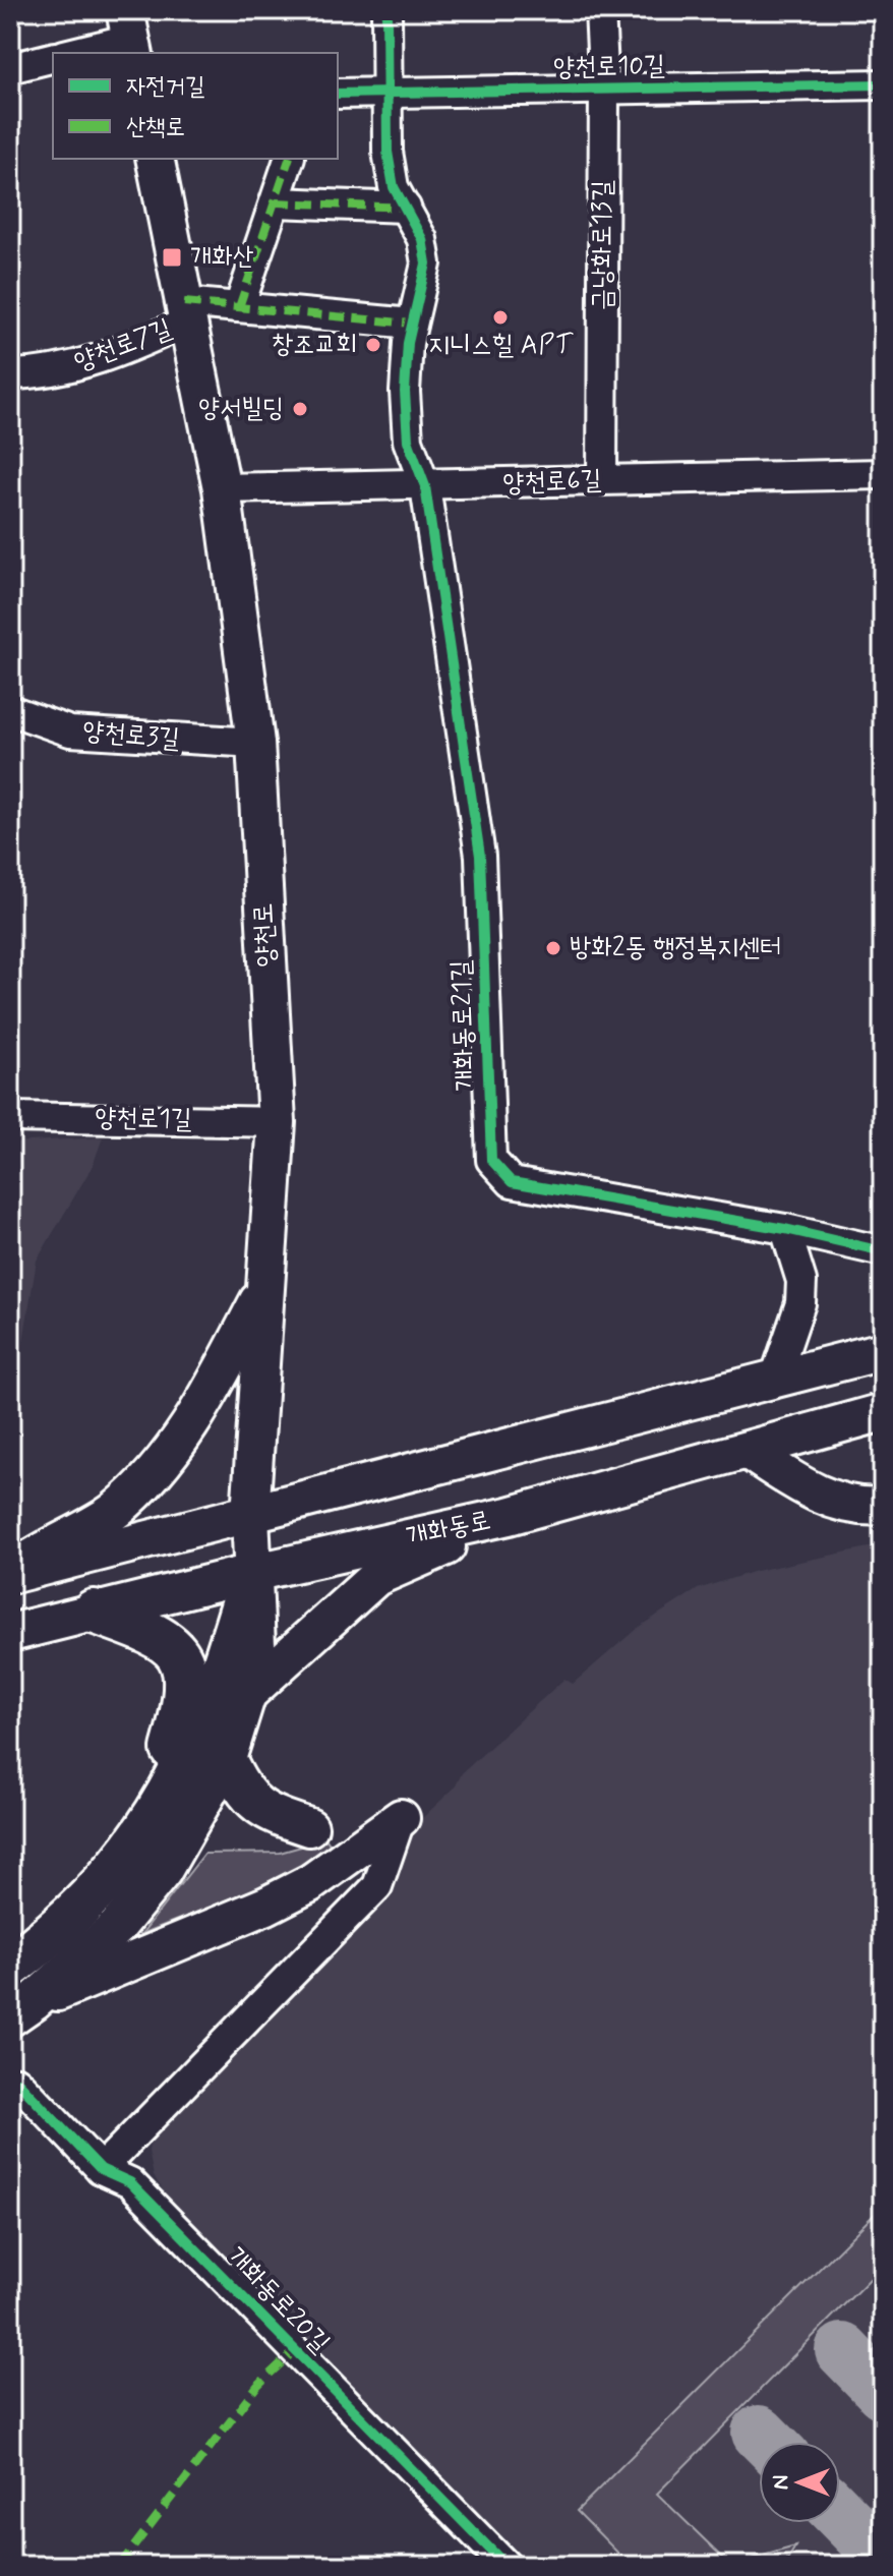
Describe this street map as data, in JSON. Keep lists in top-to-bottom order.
{
  "streets": {
    "main road": ["양천로", "개화동로"],
    "street": [
      "양천로10길",
      "금낭화로13길",
      "양천로7길",
      "양천로6길",
      "양천로3길",
      "개화동로21길",
      "양천로1길",
      "개화동로20길"
    ]
  },
  "crossings": [
    ["양천로10길", "금낭화로13길"],
    ["양천로10길", "개화동로21길"],
    ["금낭화로13길", "양천로6길"],
    ["양천로7길", "양천로"],
    ["양천로6길", "양천로"],
    ["양천로6길", "개화동로21길"],
    ["양천로3길", "양천로"],
    ["양천로", "양천로1길"],
    ["양천로", "개화동로"]
  ],
  "places": {
    "transit": ["개화산"],
    "other": [
      "지니스힐 APT",
      "창조교회",
      "양서빌딩",
      "방화2동 행정복지센터"
    ]
  },
  "legend": ["자전거길", "산책로"],
  "north": "left"
}
